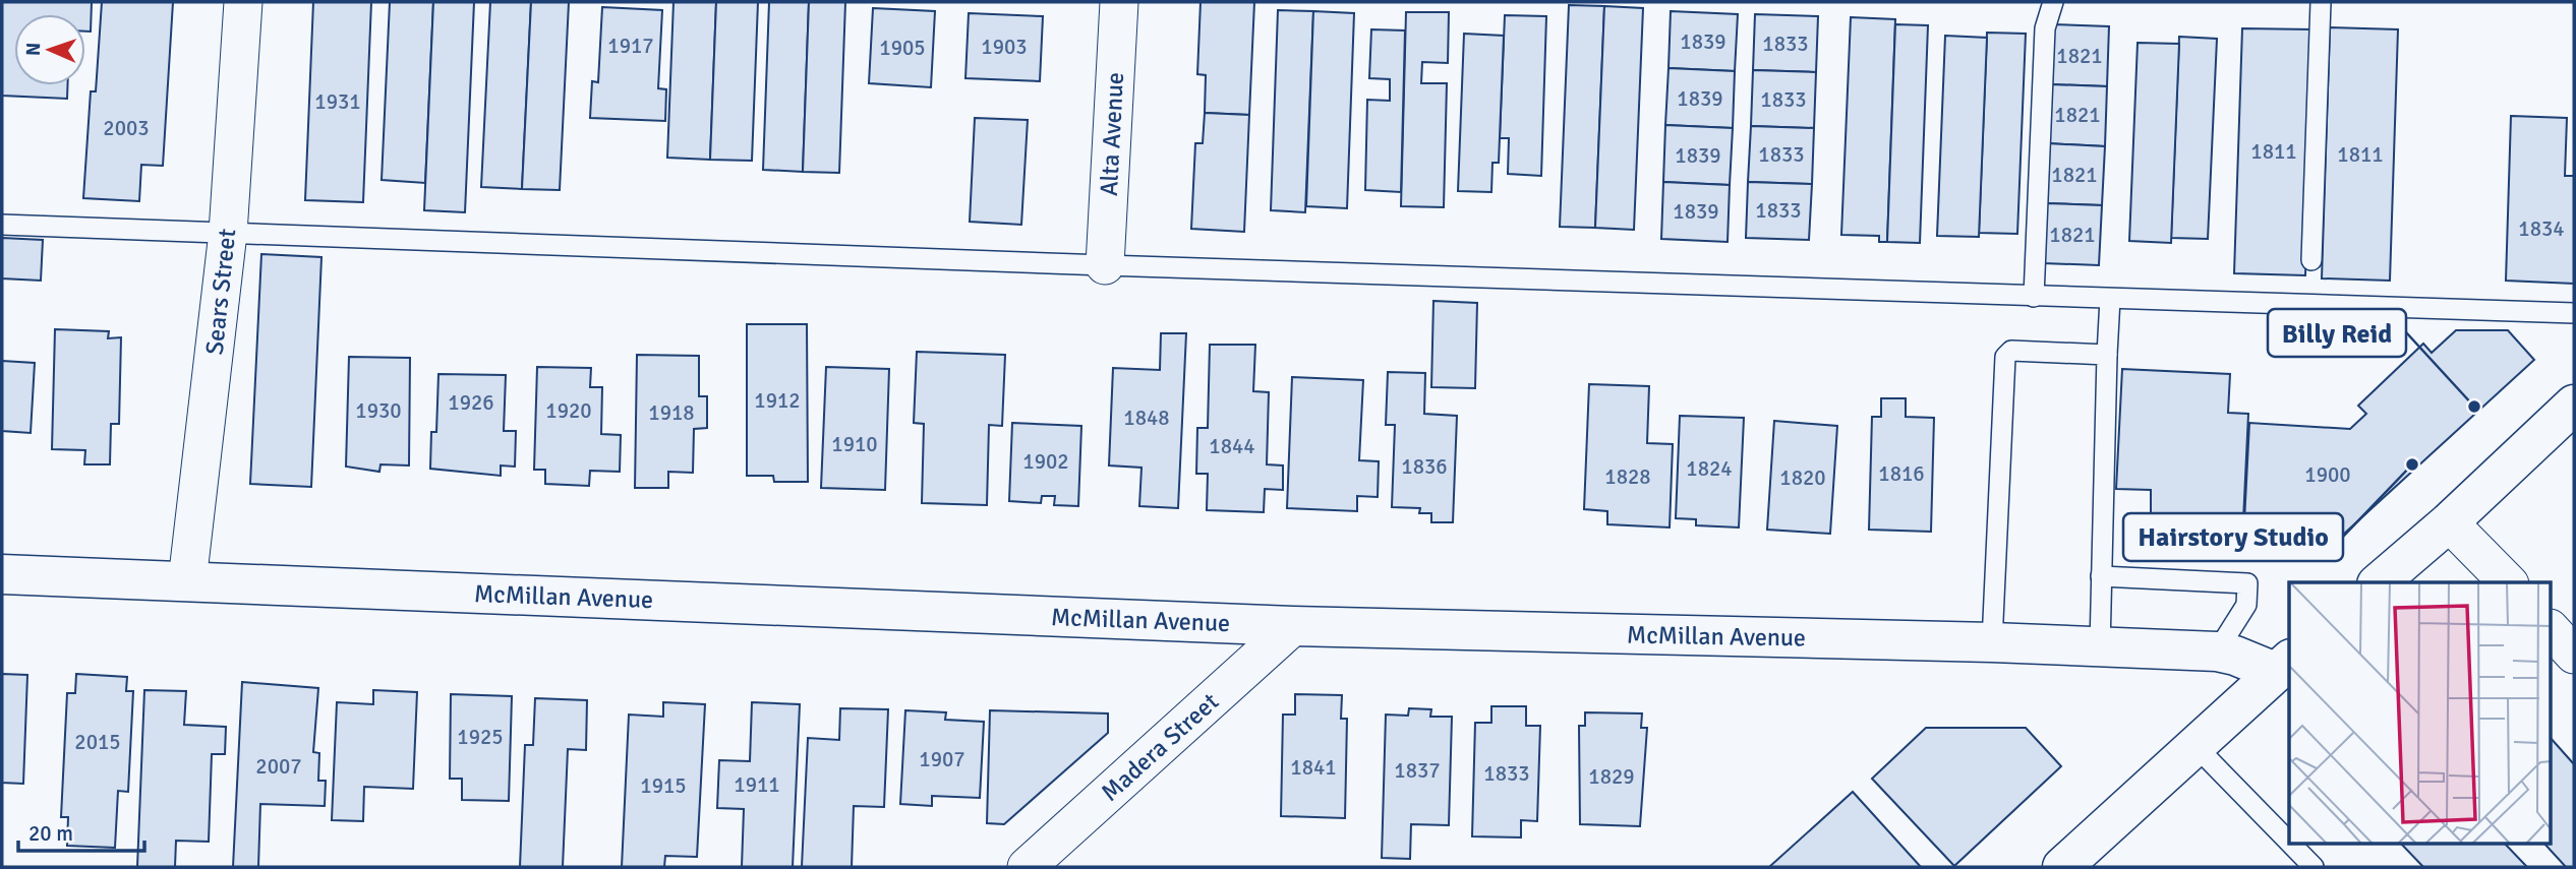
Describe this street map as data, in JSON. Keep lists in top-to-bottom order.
{
  "streets": {
    "street": [
      "Alta Avenue",
      "Sears Street",
      "McMillan Avenue",
      "Madera Street"
    ]
  },
  "crossings": [
    ["Sears Street", "McMillan Avenue"],
    ["McMillan Avenue", "Madera Street"]
  ],
  "places": ["Billy Reid", "Hairstory Studio"],
  "house_numbers": [
    "1839",
    "1833",
    "1917",
    "1903",
    "1905",
    "1821",
    "1839",
    "1833",
    "1931",
    "1821",
    "2003",
    "1811",
    "1833",
    "1811",
    "1839",
    "1821",
    "1833",
    "1839",
    "1834",
    "1821",
    "1912",
    "1926",
    "1930",
    "1920",
    "1918",
    "1848",
    "1910",
    "1844",
    "1902",
    "1836",
    "1824",
    "1816",
    "1900",
    "1828",
    "1820",
    "1925",
    "2015",
    "1907",
    "2007",
    "1841",
    "1837",
    "1833",
    "1829",
    "1911",
    "1915"
  ],
  "scale_bar": "20 m",
  "north": "left"
}
